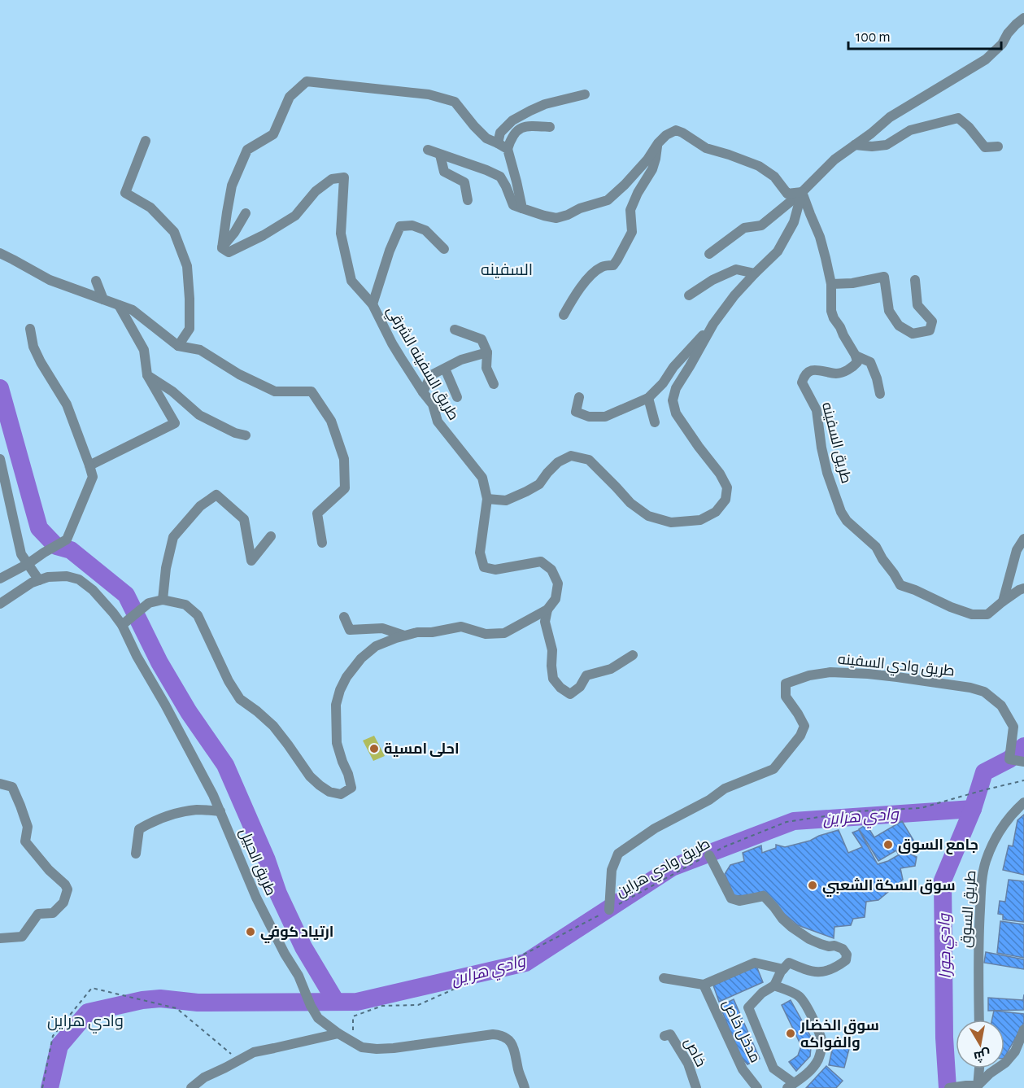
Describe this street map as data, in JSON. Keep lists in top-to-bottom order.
{
  "streets": {
    "street": [
      "طريق السفينه الشرقي",
      "طريق السفينه",
      "طريق وادي السفينه",
      "طريق الحبيل",
      "طريق السوق",
      "مدخل خاص",
      "خاص"
    ],
    "path": ["طريق وادي هراين"]
  },
  "crossings": [
    ["طريق وادي السفينه", "طريق وادي هراين"],
    ["طريق الحبيل", "طريق وادي هراين"]
  ],
  "districts": ["السفينه", "وادي هراين"],
  "water": ["وادي هراين", "وادي جورا"],
  "places": [
    "احلى امسية",
    "جامع السوق",
    "سوق السكة الشعبي",
    "ارتياد كوفي",
    "سوق الخضار والفواكه"
  ],
  "scale_bar": "100 m",
  "north": "bottom"
}
